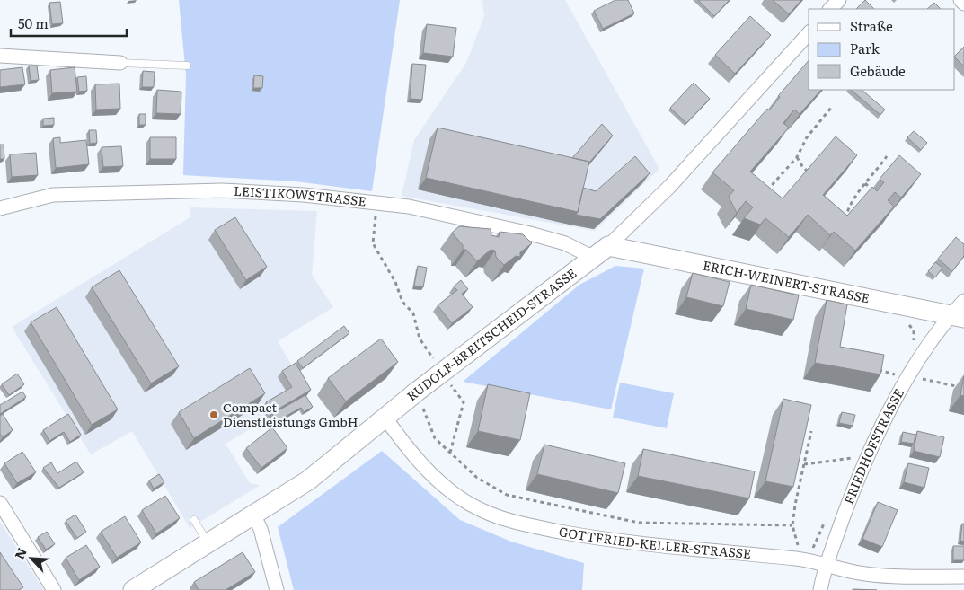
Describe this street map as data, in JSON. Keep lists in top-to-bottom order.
{
  "streets": {
    "main road": ["ERICH-WEINERT-STRASSE", "RUDOLF-BREITSCHEID-STRASSE"],
    "street": ["LEISTIKOWSTRASSE", "FRIEDHOFSTRASSE", "GOTTFRIED-KELLER-STRASSE"]
  },
  "crossings": [
    ["LEISTIKOWSTRASSE", "ERICH-WEINERT-STRASSE"],
    ["LEISTIKOWSTRASSE", "RUDOLF-BREITSCHEID-STRASSE"],
    ["ERICH-WEINERT-STRASSE", "RUDOLF-BREITSCHEID-STRASSE"],
    ["ERICH-WEINERT-STRASSE", "FRIEDHOFSTRASSE"],
    ["RUDOLF-BREITSCHEID-STRASSE", "GOTTFRIED-KELLER-STRASSE"],
    ["FRIEDHOFSTRASSE", "GOTTFRIED-KELLER-STRASSE"]
  ],
  "places": ["Compact Dienstleistungs GmbH"],
  "legend": ["Straße", "Park", "Gebäude"],
  "scale_bar": "50 m",
  "north": "top left"
}
